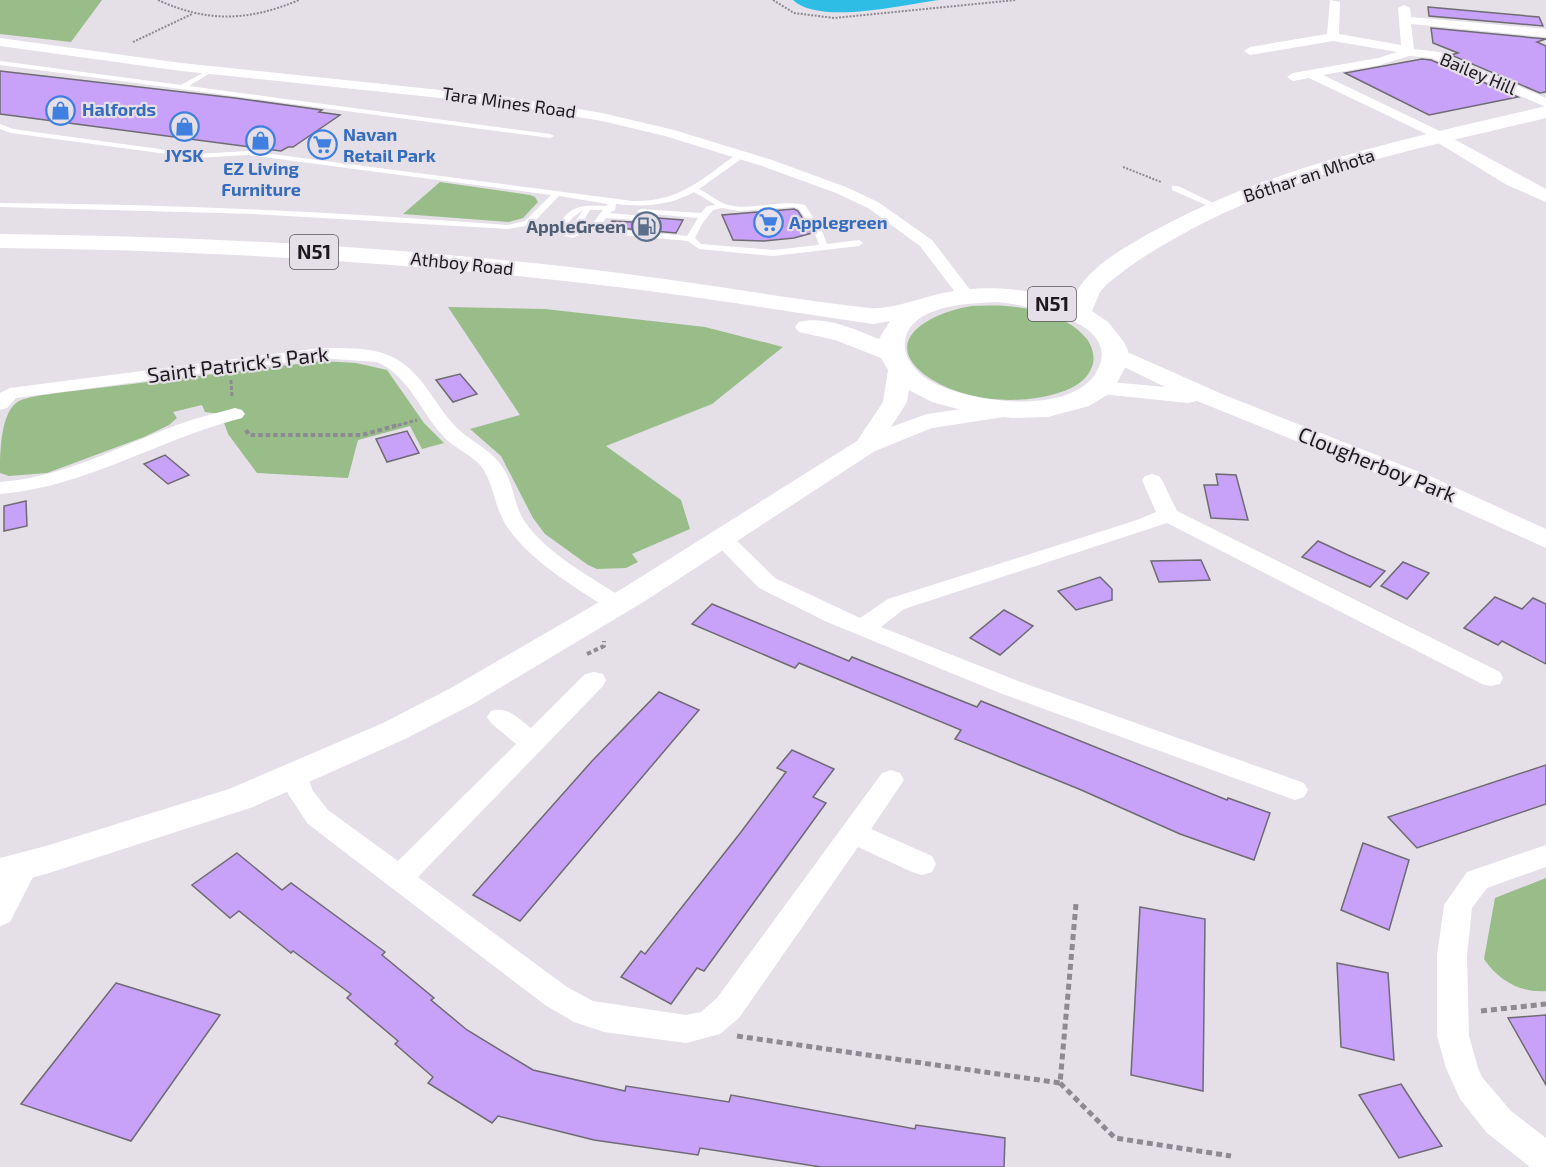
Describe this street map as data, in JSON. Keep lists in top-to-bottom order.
{
  "streets": {
    "main road": ["Bóthar an Mhota", "N51", "Athboy Road"],
    "street": [
      "Bailey Hill",
      "Tara Mines Road",
      "Saint Patrick's Park",
      "Clougherboy Park"
    ]
  },
  "crossings": [
    ["Tara Mines Road", "N51"],
    ["Bóthar an Mhota", "N51"],
    ["N51", "Athboy Road"]
  ],
  "places": {
    "shop": ["Halfords", "JYSK", "EZ Living Furniture"],
    "supermarket": ["Navan Retail Park", "Applegreen"],
    "fuel station": ["AppleGreen"]
  }
}
